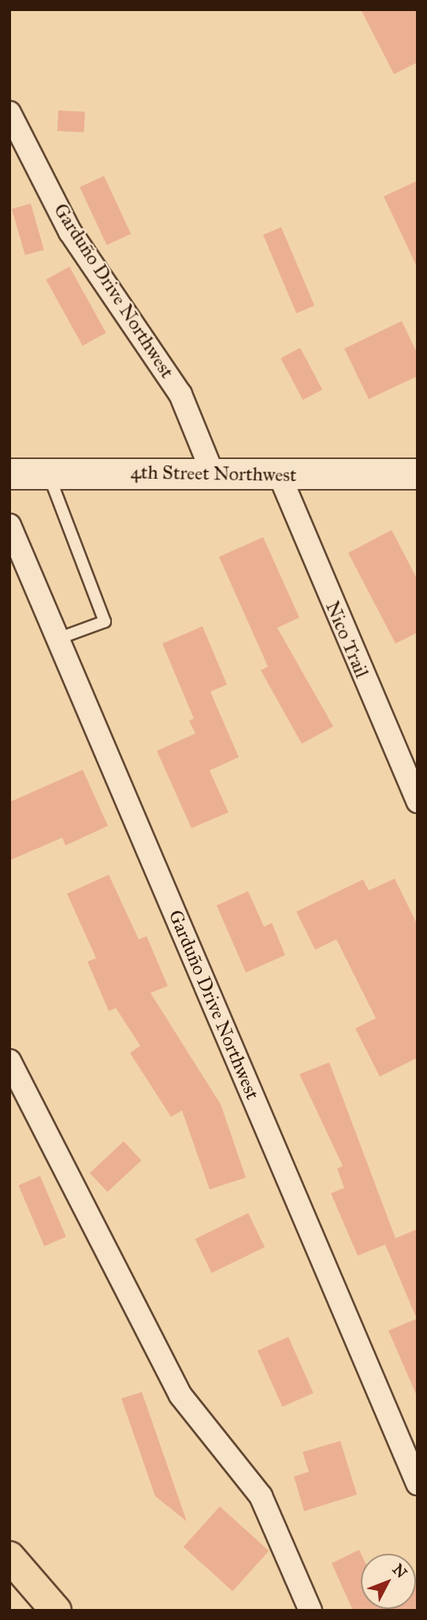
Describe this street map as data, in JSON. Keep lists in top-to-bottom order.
{
  "streets": {
    "main road": ["4th Street Northwest"],
    "street": ["Garduño Drive Northwest", "Nico Trail"]
  },
  "crossings": [
    ["Garduño Drive Northwest", "4th Street Northwest"],
    ["4th Street Northwest", "Nico Trail"]
  ],
  "north": "top right"
}
